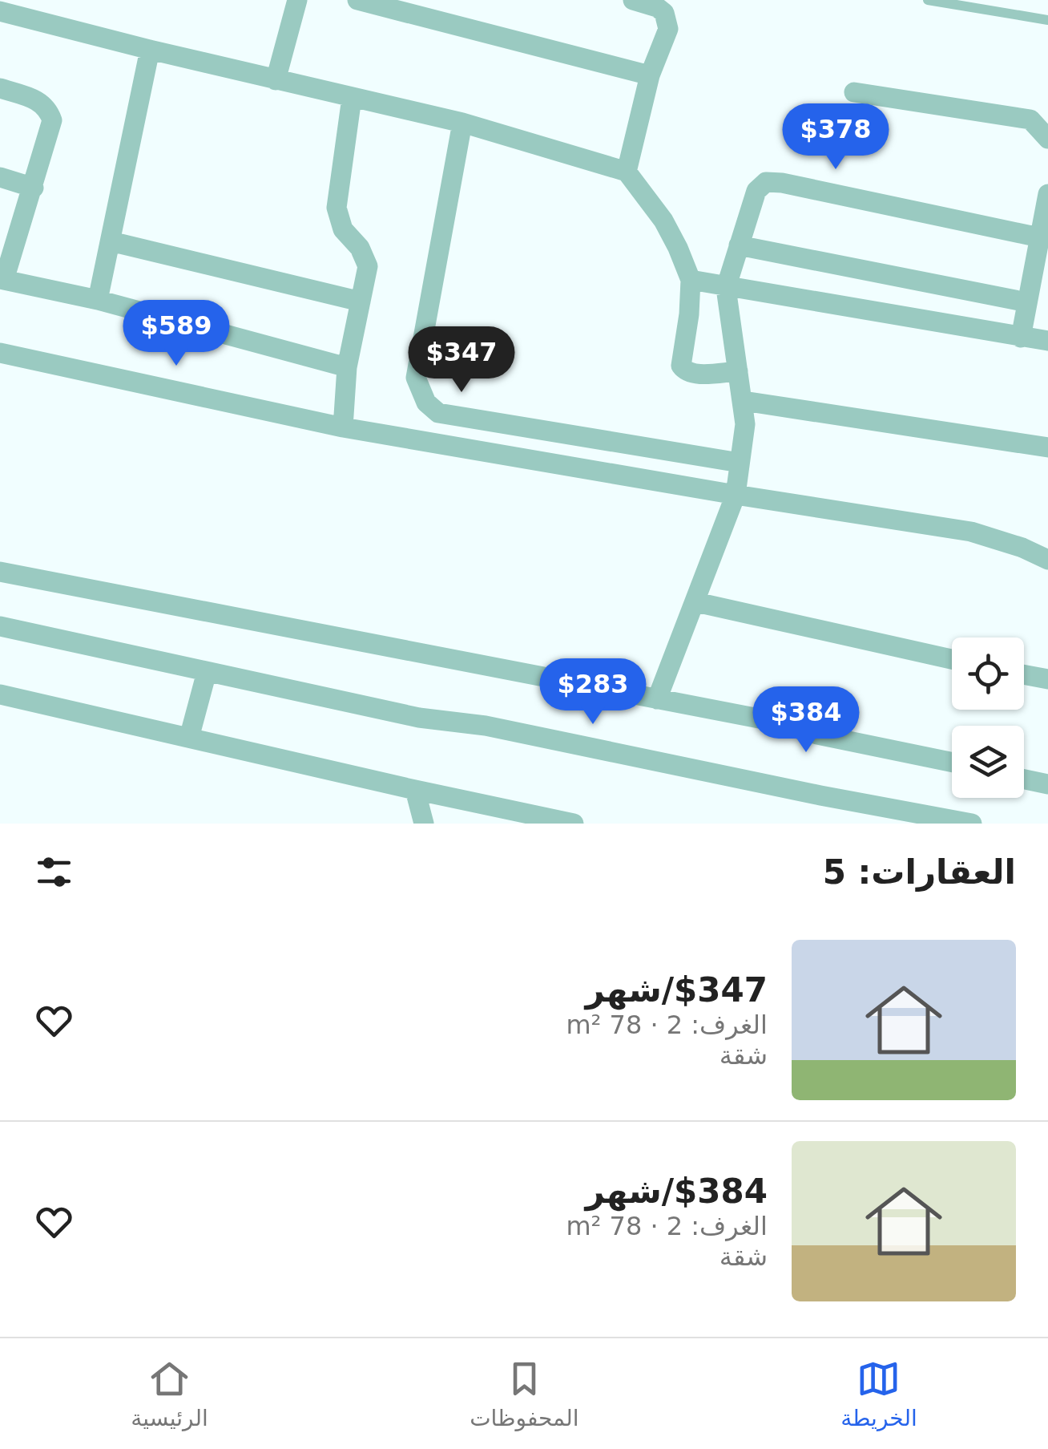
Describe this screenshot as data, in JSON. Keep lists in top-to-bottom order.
{
  "page": {
    "price": [
      "$378",
      "$589",
      "$347",
      "$283",
      "$384"
    ],
    "heading": "العقارات: 5",
    "list": [
      {
        "name": "$347/شهر",
        "note": "الغرف: 2 · 78 m² · شقة"
      },
      {
        "name": "$384/شهر",
        "note": "الغرف: 2 · 78 m² · شقة"
      }
    ],
    "tabs": ["الخريطة", "المحفوظات", "الرئيسية"]
  }
}
